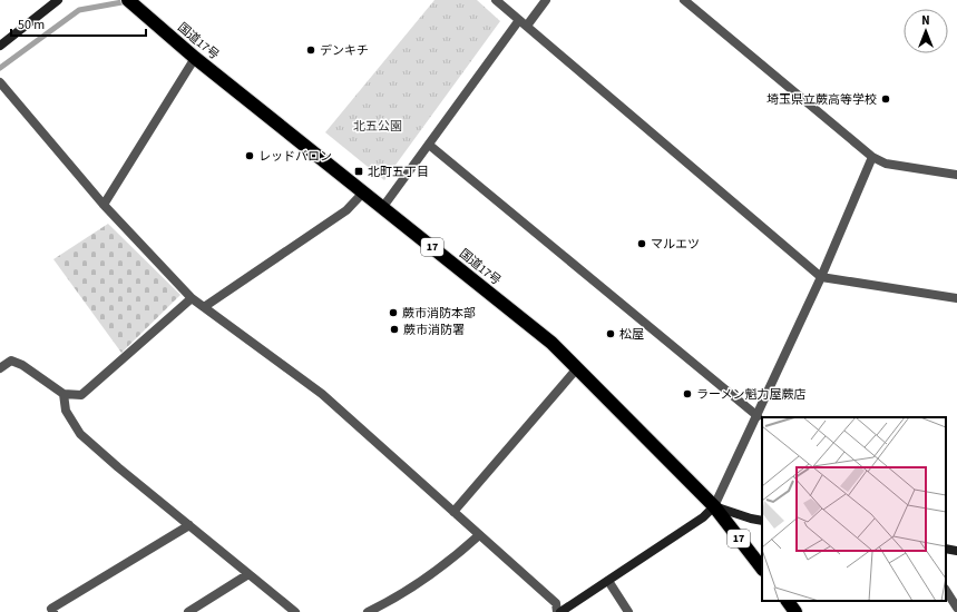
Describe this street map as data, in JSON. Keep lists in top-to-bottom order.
{
  "streets": {
    "highway": ["国道17号", "17"]
  },
  "parks": ["北五公園"],
  "places": {
    "other": [
      "デンキチ",
      "埼玉県立蕨高等学校",
      "レッドバロン",
      "マルエツ",
      "蕨市消防本部",
      "蕨市消防署",
      "松屋",
      "ラーメン魁力屋蕨店"
    ],
    "transit": ["北町五丁目"]
  },
  "scale_bar": "50 m",
  "north": "top"
}
